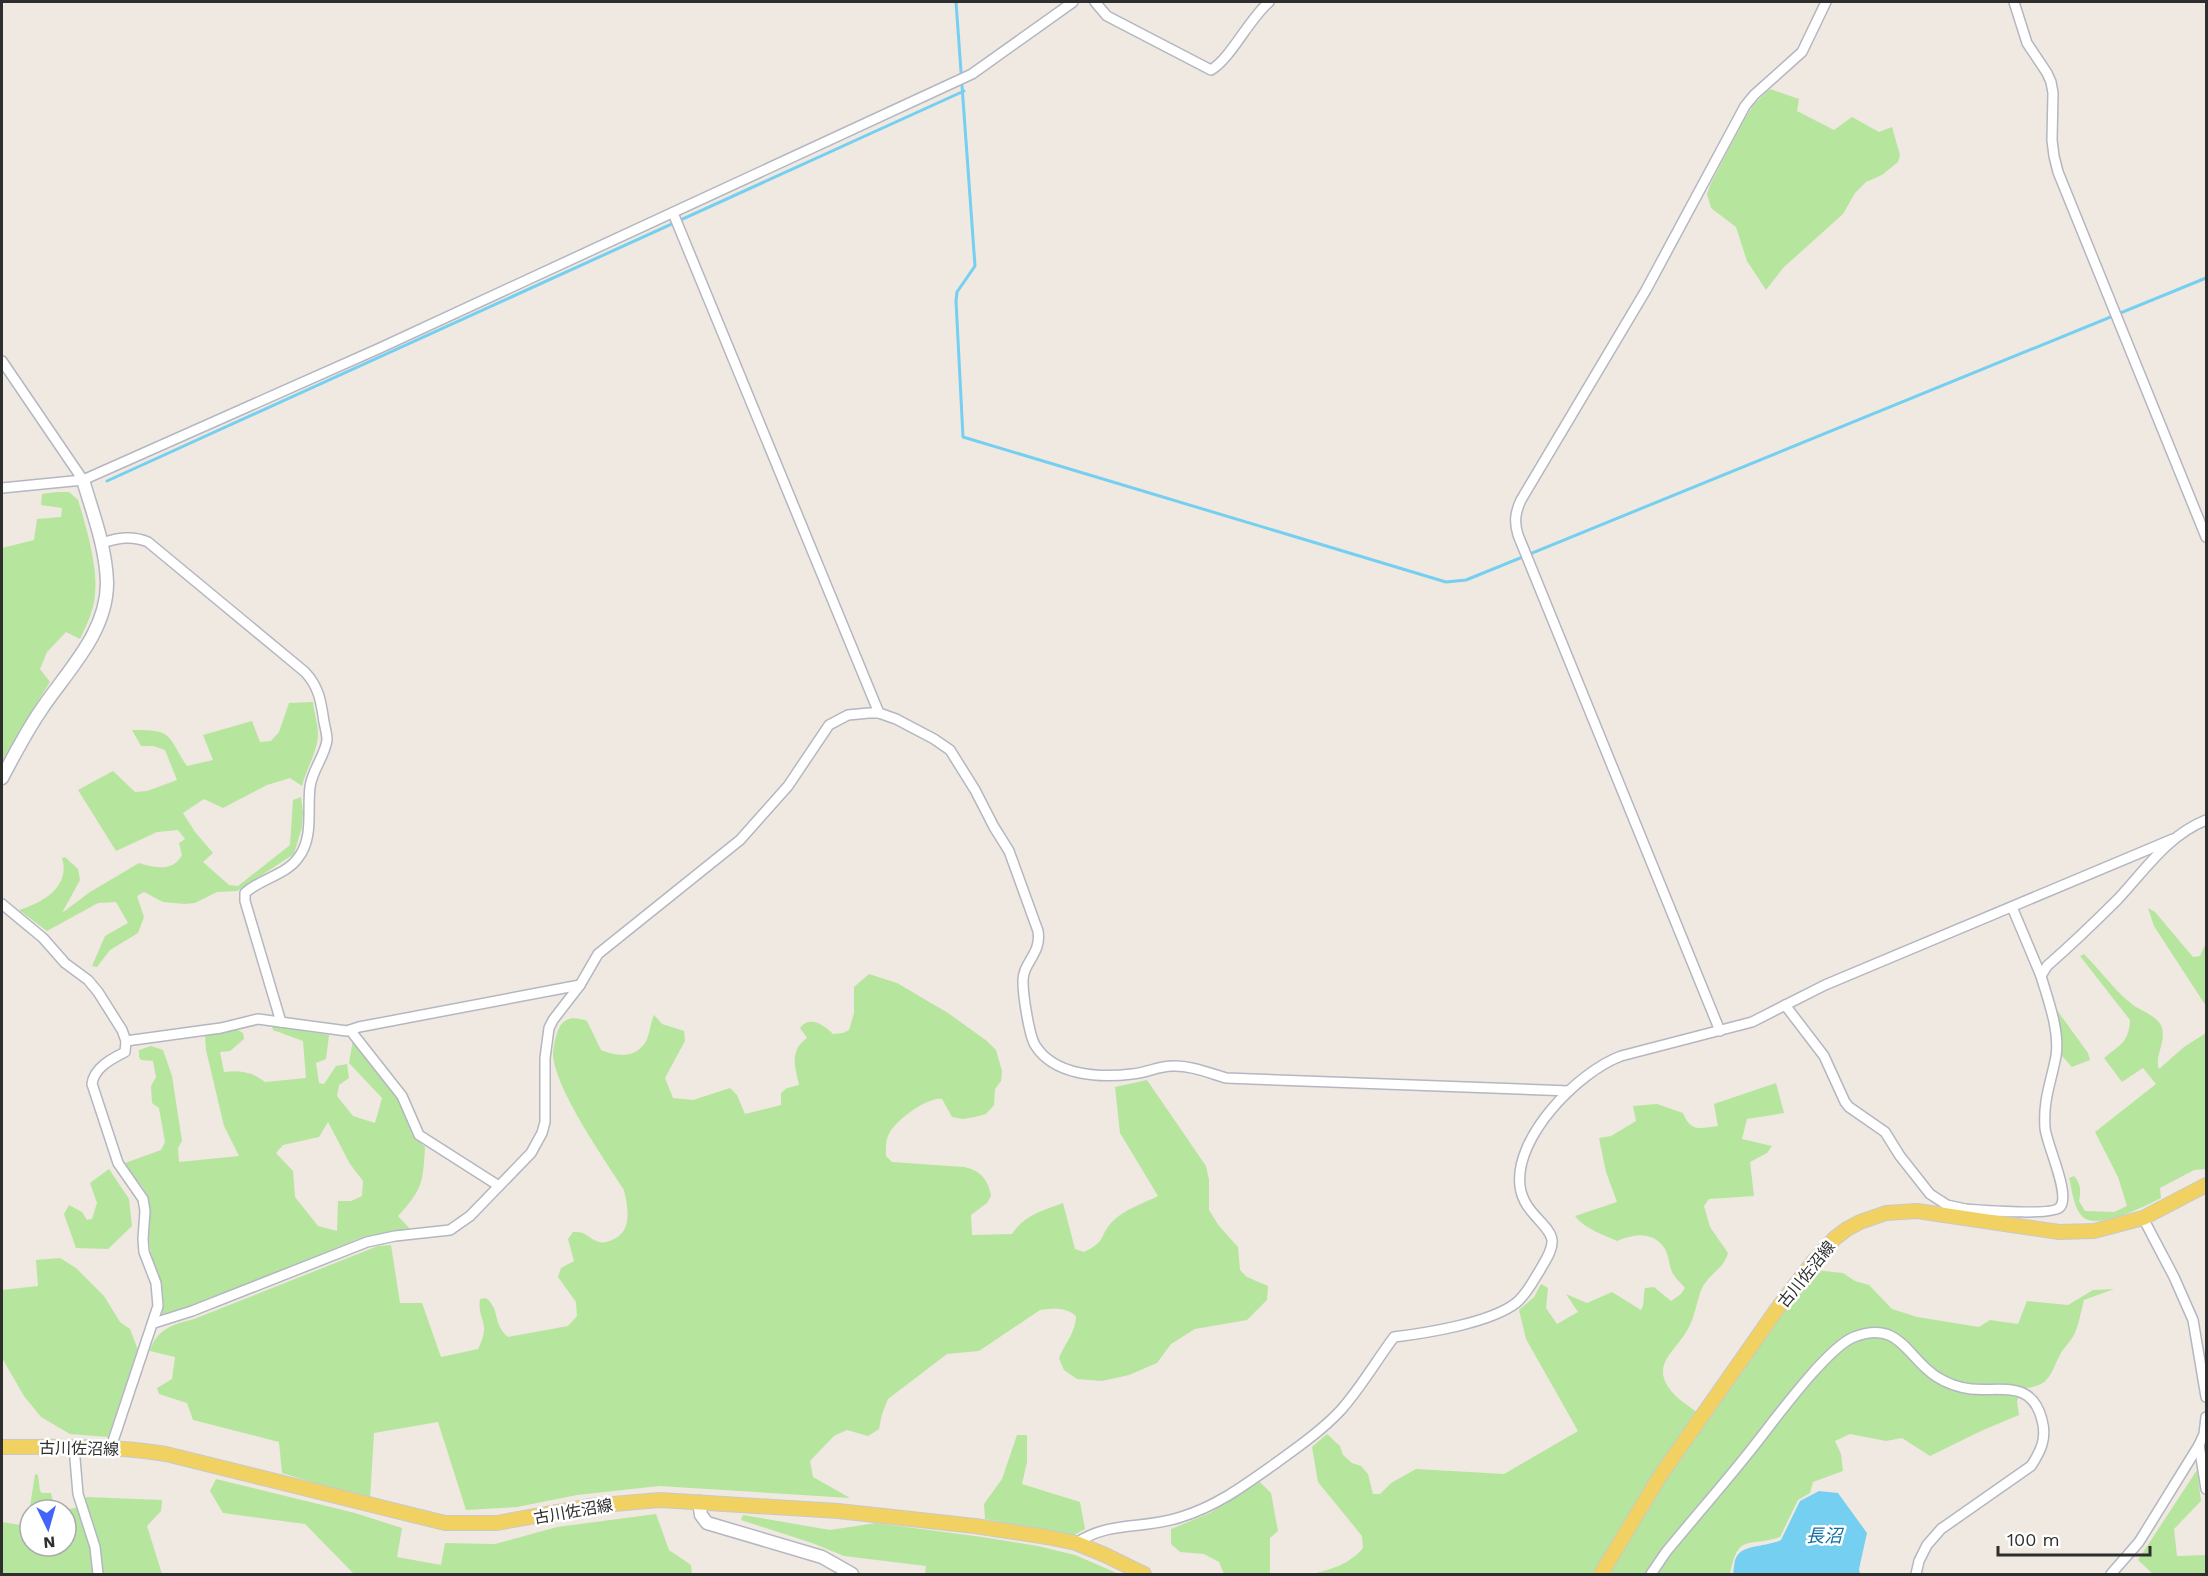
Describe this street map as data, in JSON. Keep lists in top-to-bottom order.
{
  "streets": {
    "main road": ["古川佐沼線"]
  },
  "water": ["長沼"],
  "scale_bar": "100 m",
  "north": "bottom"
}
